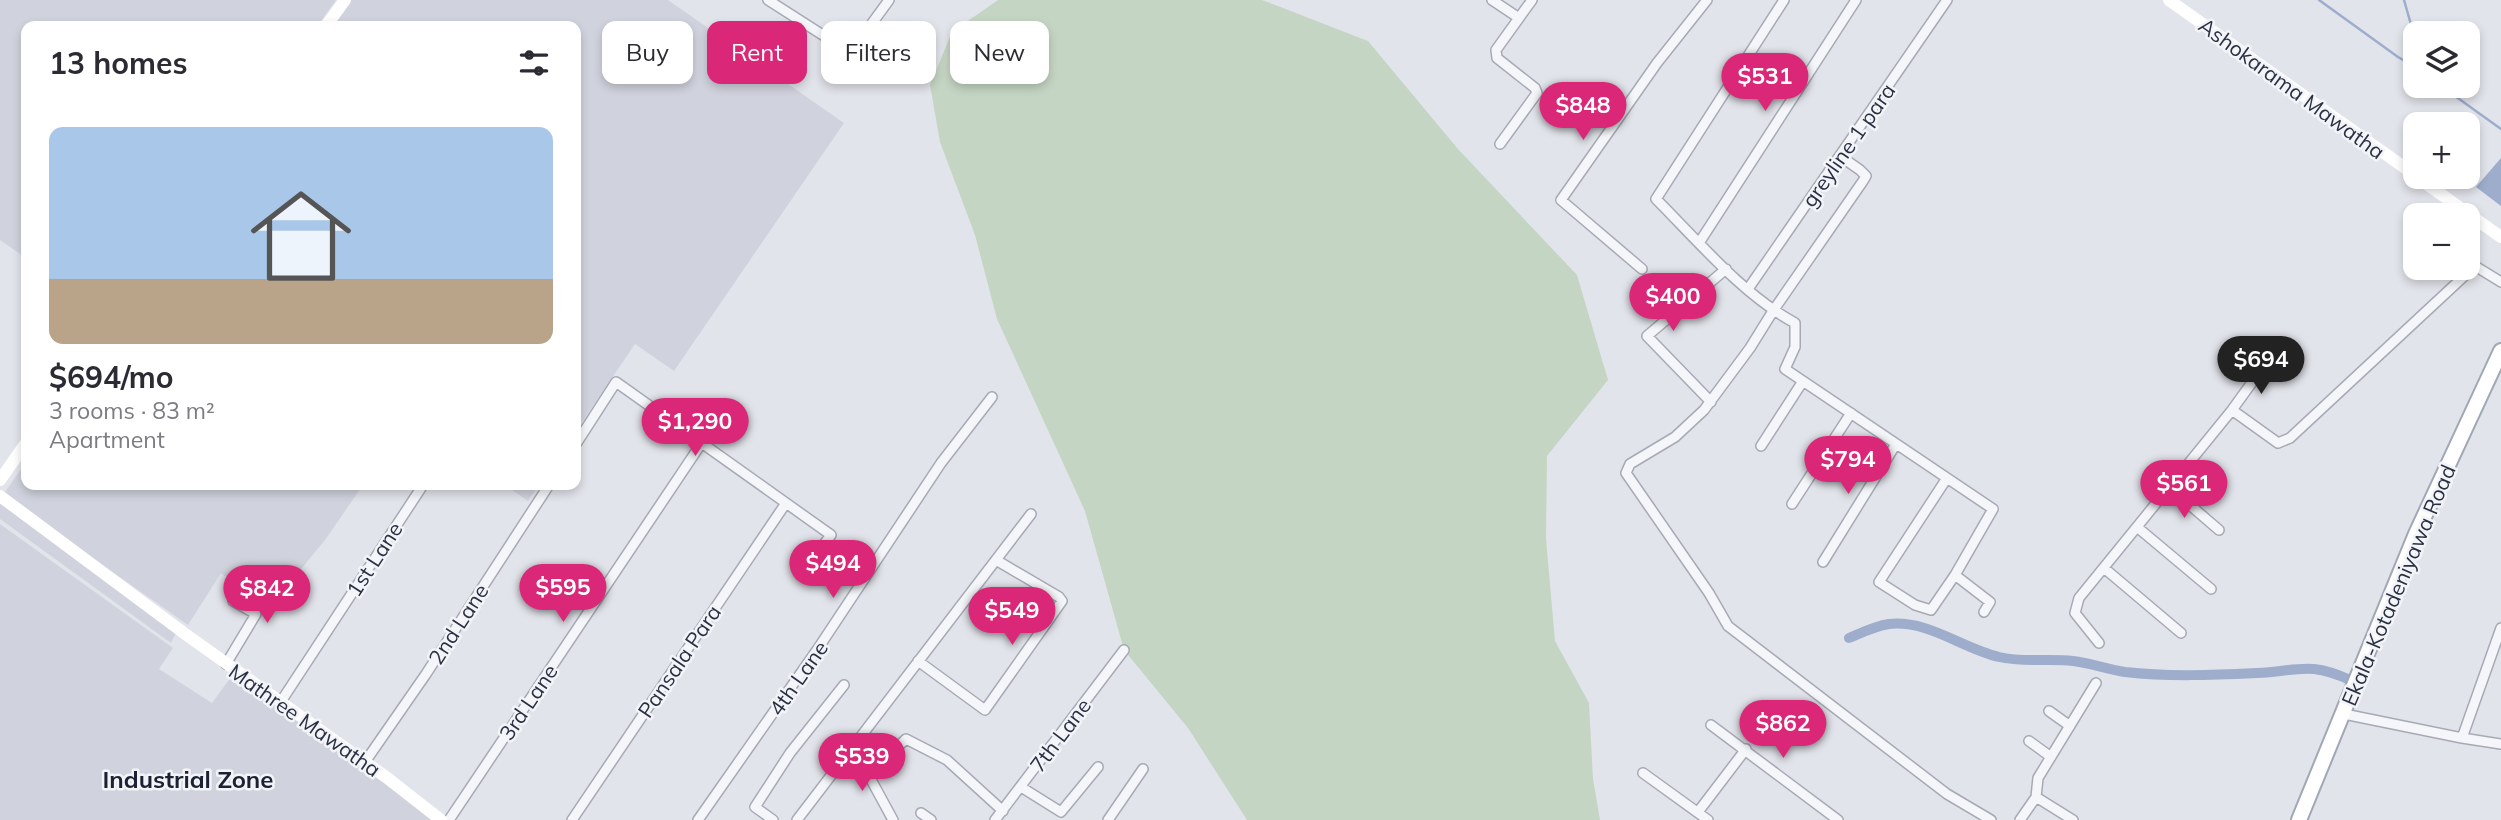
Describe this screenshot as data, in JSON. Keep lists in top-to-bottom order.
{
  "streets": {
    "main road": ["Ekala-Kotadeniyawa Road"],
    "street": [
      "Ashokarama Mawatha",
      "greyline 1 para",
      "1st Lane",
      "2nd Lane",
      "Pansala Para",
      "4th Lane",
      "3rd Lane",
      "Mathree Mawatha",
      "7th Lane"
    ]
  },
  "crossings": [
    ["1st Lane", "Mathree Mawatha"],
    ["2nd Lane", "Mathree Mawatha"]
  ],
  "districts": ["Industrial Zone"],
  "page": {
    "map_buttons": ["+", "−"],
    "chip": [
      "Buy",
      "Rent",
      "Filters",
      "New"
    ],
    "heading": "13 homes",
    "price": [
      "$531",
      "$848",
      "$400",
      "$694",
      "$1,290",
      "$794",
      "$561",
      "$494",
      "$595",
      "$842",
      "$549",
      "$862",
      "$539"
    ],
    "list": [
      {
        "name": "$694/mo",
        "note": "3 rooms · 83 m² · Apartment"
      }
    ]
  }
}
